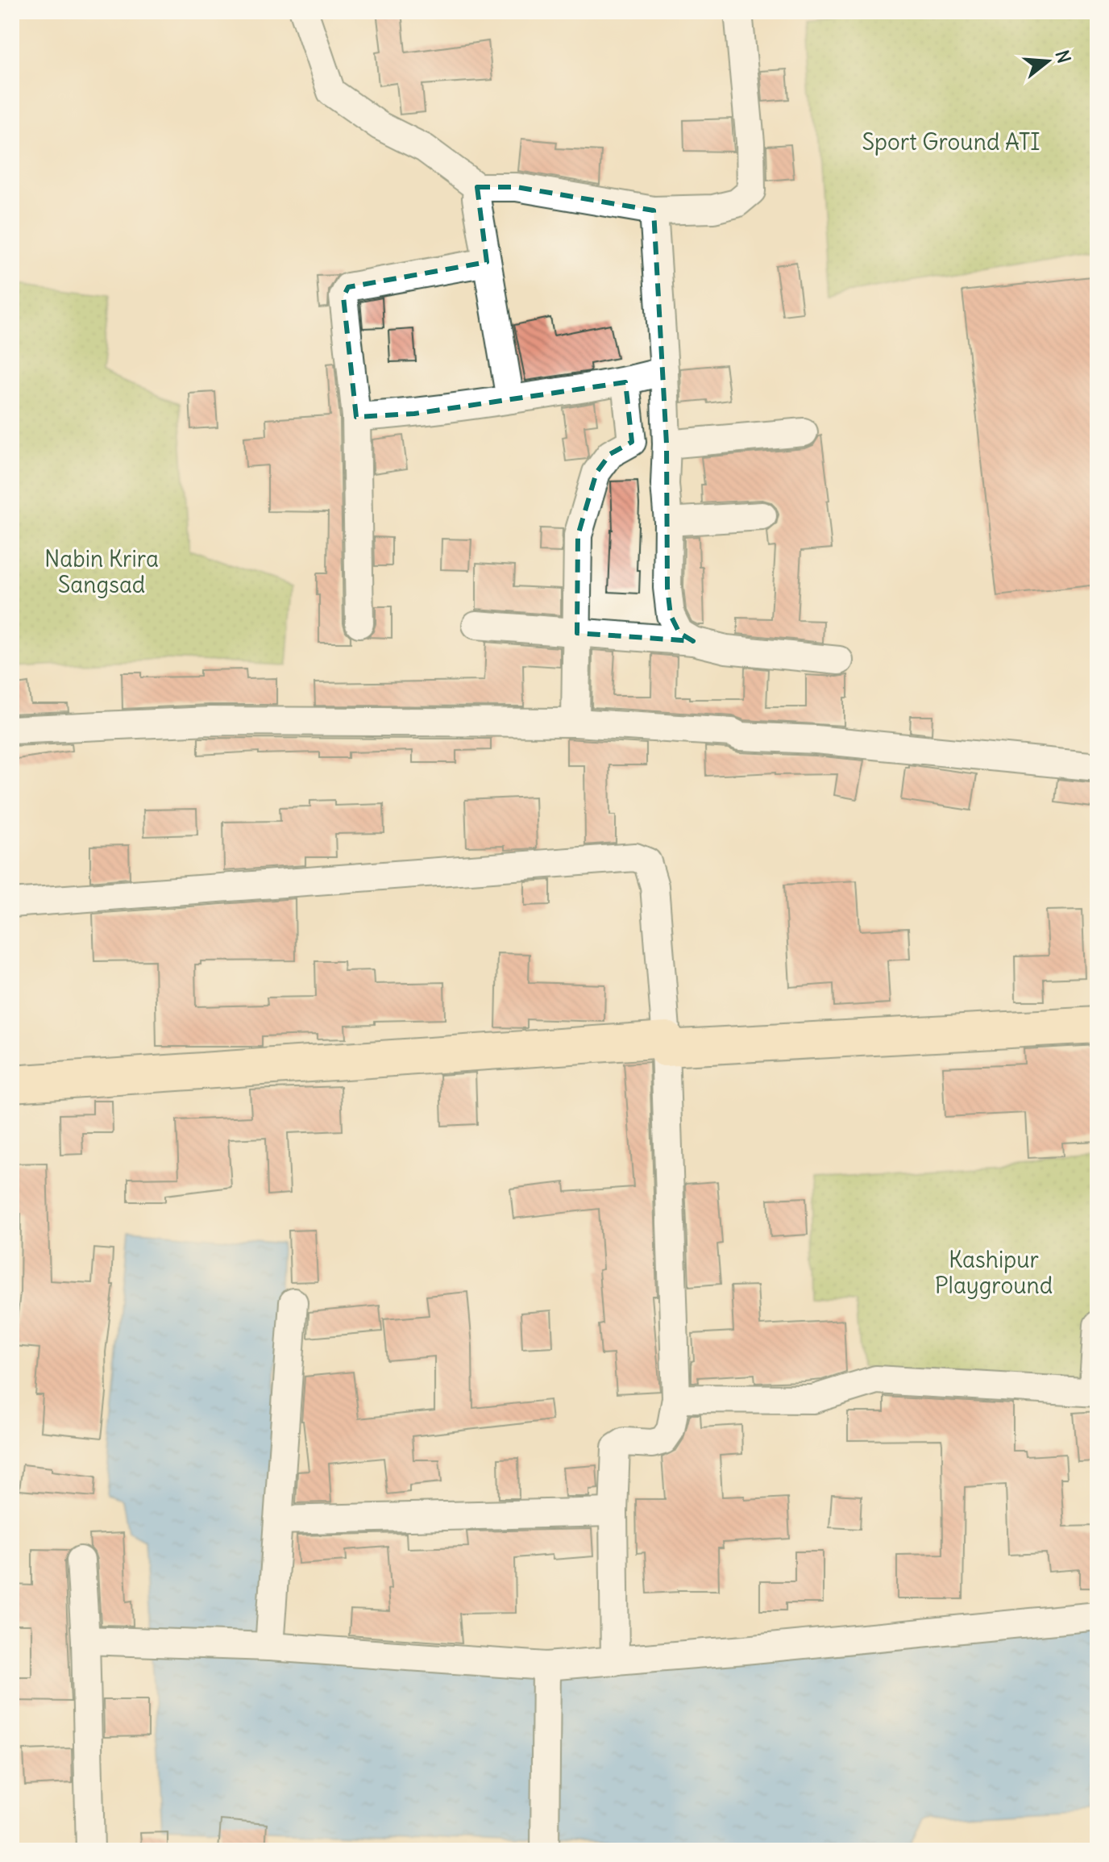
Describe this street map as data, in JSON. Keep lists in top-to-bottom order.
{
  "parks": ["Sport Ground ATI", "Nabin Krira Sangsad", "Kashipur Playground"],
  "north": "right"
}
